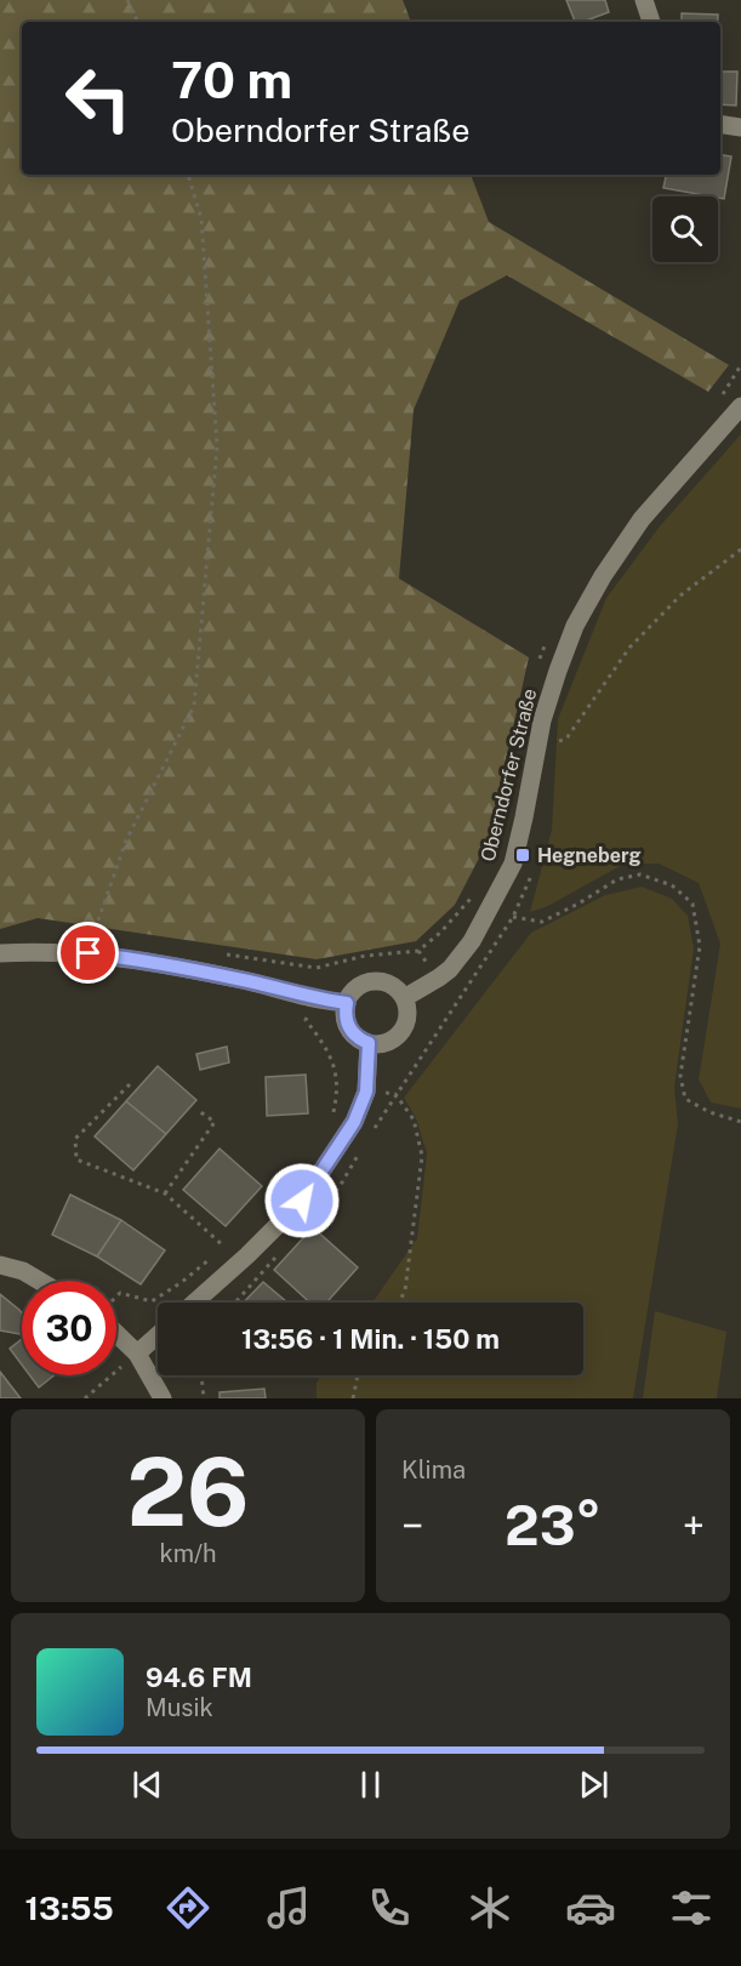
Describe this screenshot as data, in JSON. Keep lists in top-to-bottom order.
{
  "streets": {
    "street": ["Oberndorfer Straße"]
  },
  "places": {
    "transit": ["Hegneberg"]
  },
  "page": {
    "turn": ["70 m", "Oberndorfer Straße"],
    "limit": "30",
    "trip": "13:56 · 1 Min. · 150 m",
    "tile": [
      ["26", "km/h"],
      "Klima"
    ],
    "heat": ["−", "23°", "+"],
    "song": ["94.6 FM", "Musik"],
    "tabs": "13:55"
  }
}
